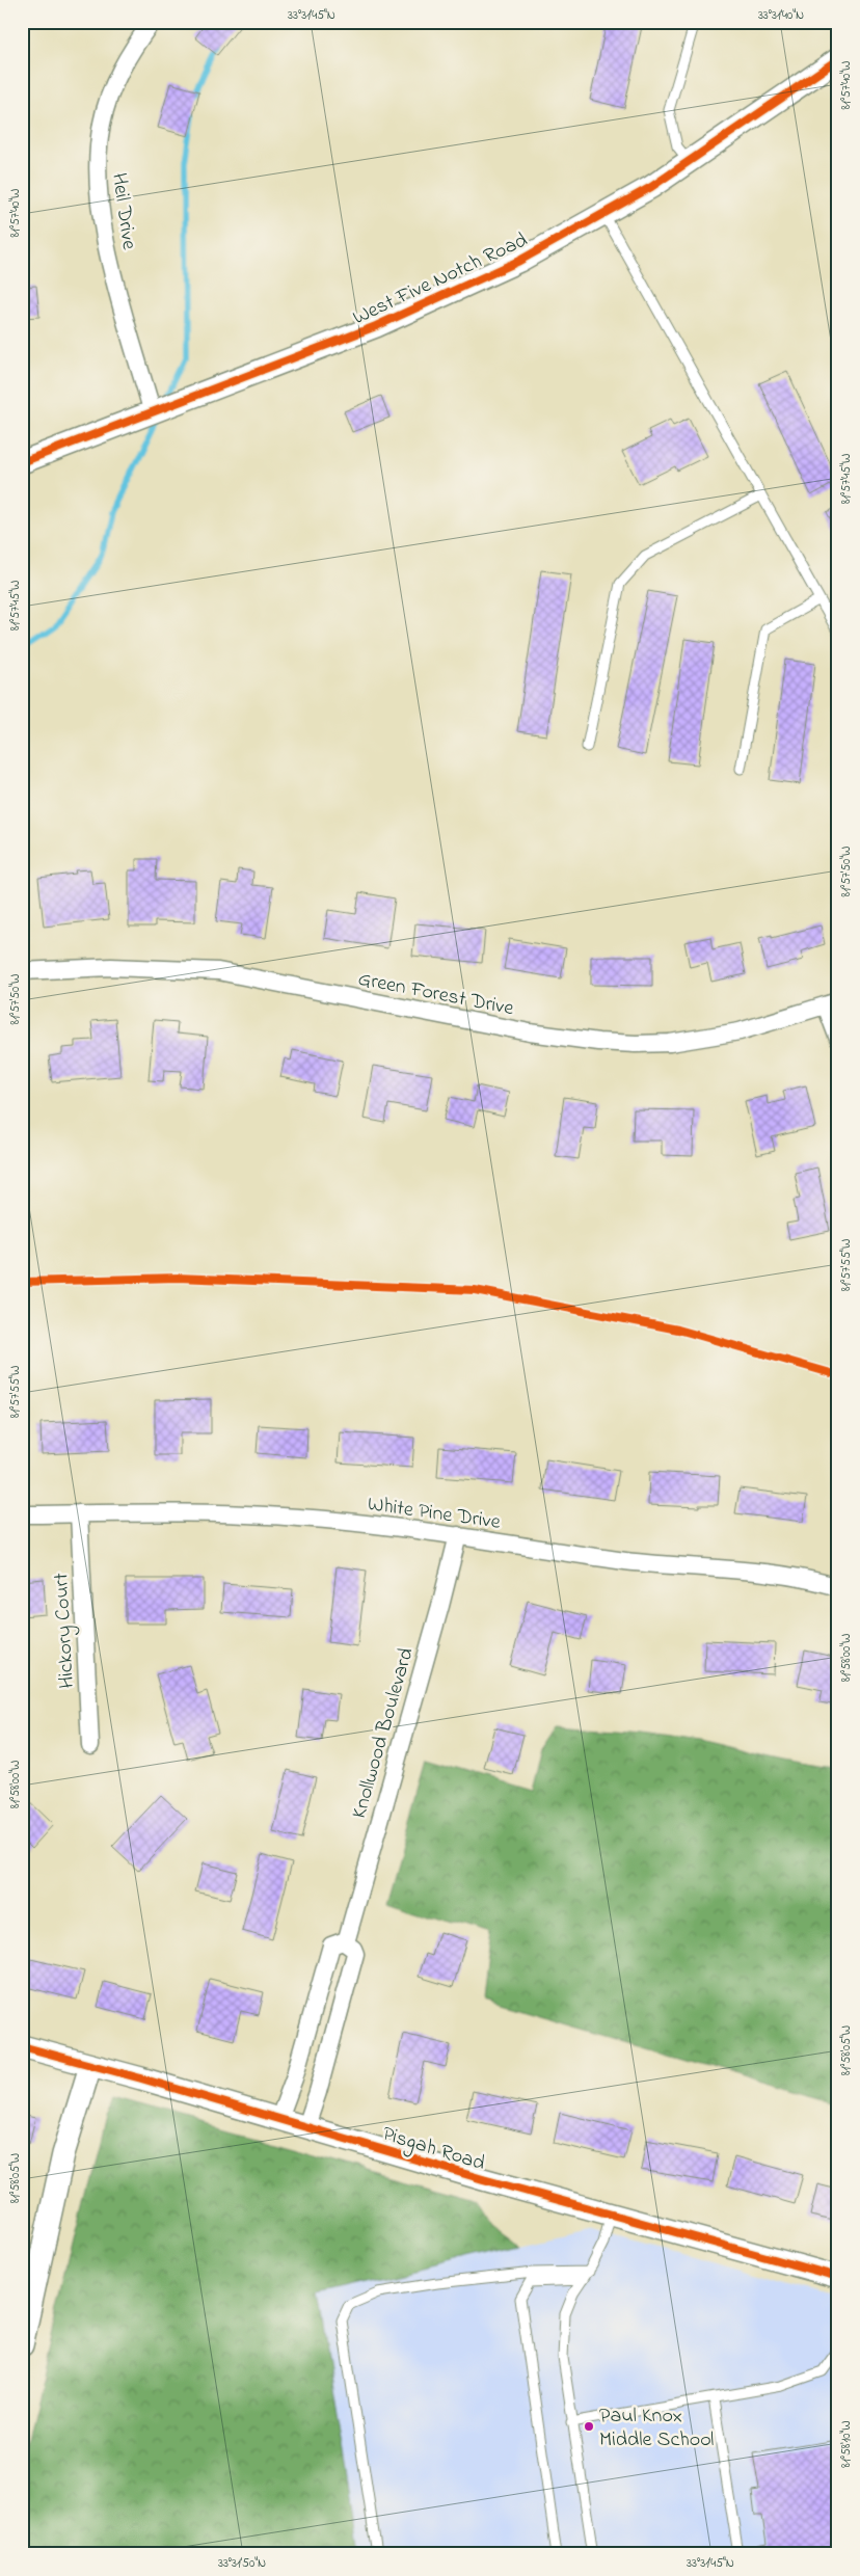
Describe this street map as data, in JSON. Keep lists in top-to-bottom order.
{
  "streets": {
    "street": [
      "Heil Drive",
      "West Five Notch Road",
      "Green Forest Drive",
      "White Pine Drive",
      "Hickory Court",
      "Knollwood Boulevard",
      "Pisgah Road"
    ]
  },
  "crossings": [
    ["Heil Drive", "West Five Notch Road"],
    ["White Pine Drive", "Hickory Court"],
    ["White Pine Drive", "Knollwood Boulevard"]
  ],
  "places": ["Paul Knox Middle School"],
  "coordinates": [
    "33°31'45\"N",
    "33°31'40\"N",
    "81°57'40\"W",
    "81°57'45\"W",
    "81°57'50\"W",
    "81°57'55\"W",
    "81°58'00\"W",
    "81°58'05\"W",
    "81°58'10\"W",
    "33°31'50\"N"
  ]
}
